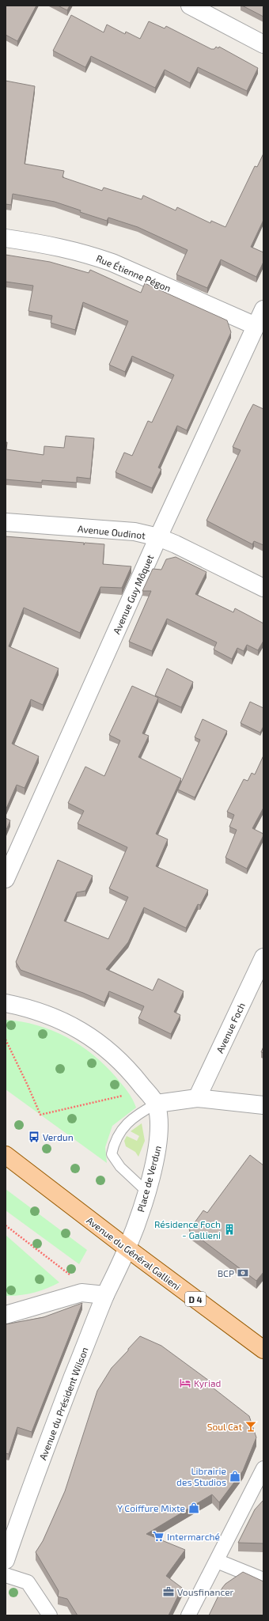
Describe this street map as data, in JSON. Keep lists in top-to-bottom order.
{
  "streets": {
    "main road": ["Avenue du Général Gallieni", "D 4"],
    "street": [
      "Rue Étienne Pégon",
      "Avenue Oudinot",
      "Avenue Guy Môquet",
      "Avenue Foch",
      "Place de Verdun",
      "Avenue du Président Wilson"
    ]
  },
  "crossings": [
    ["Rue Étienne Pégon", "Avenue Guy Môquet"],
    ["Avenue Oudinot", "Avenue Guy Môquet"],
    ["Place de Verdun", "Avenue du Général Gallieni"],
    ["Place de Verdun", "Avenue du Président Wilson"],
    ["Avenue du Général Gallieni", "Avenue du Président Wilson"]
  ],
  "places": {
    "bus stop": ["Verdun"],
    "building": ["Résidence Foch - Gallieni"],
    "bank": ["BCP"],
    "hotel": ["Kyriad"],
    "bar": ["Soul Cat"],
    "shop": ["Librairie des Studios", "Y Coiffure Mixte"],
    "supermarket": ["Intermarché"],
    "office": ["Vousfinancer"]
  }
}
